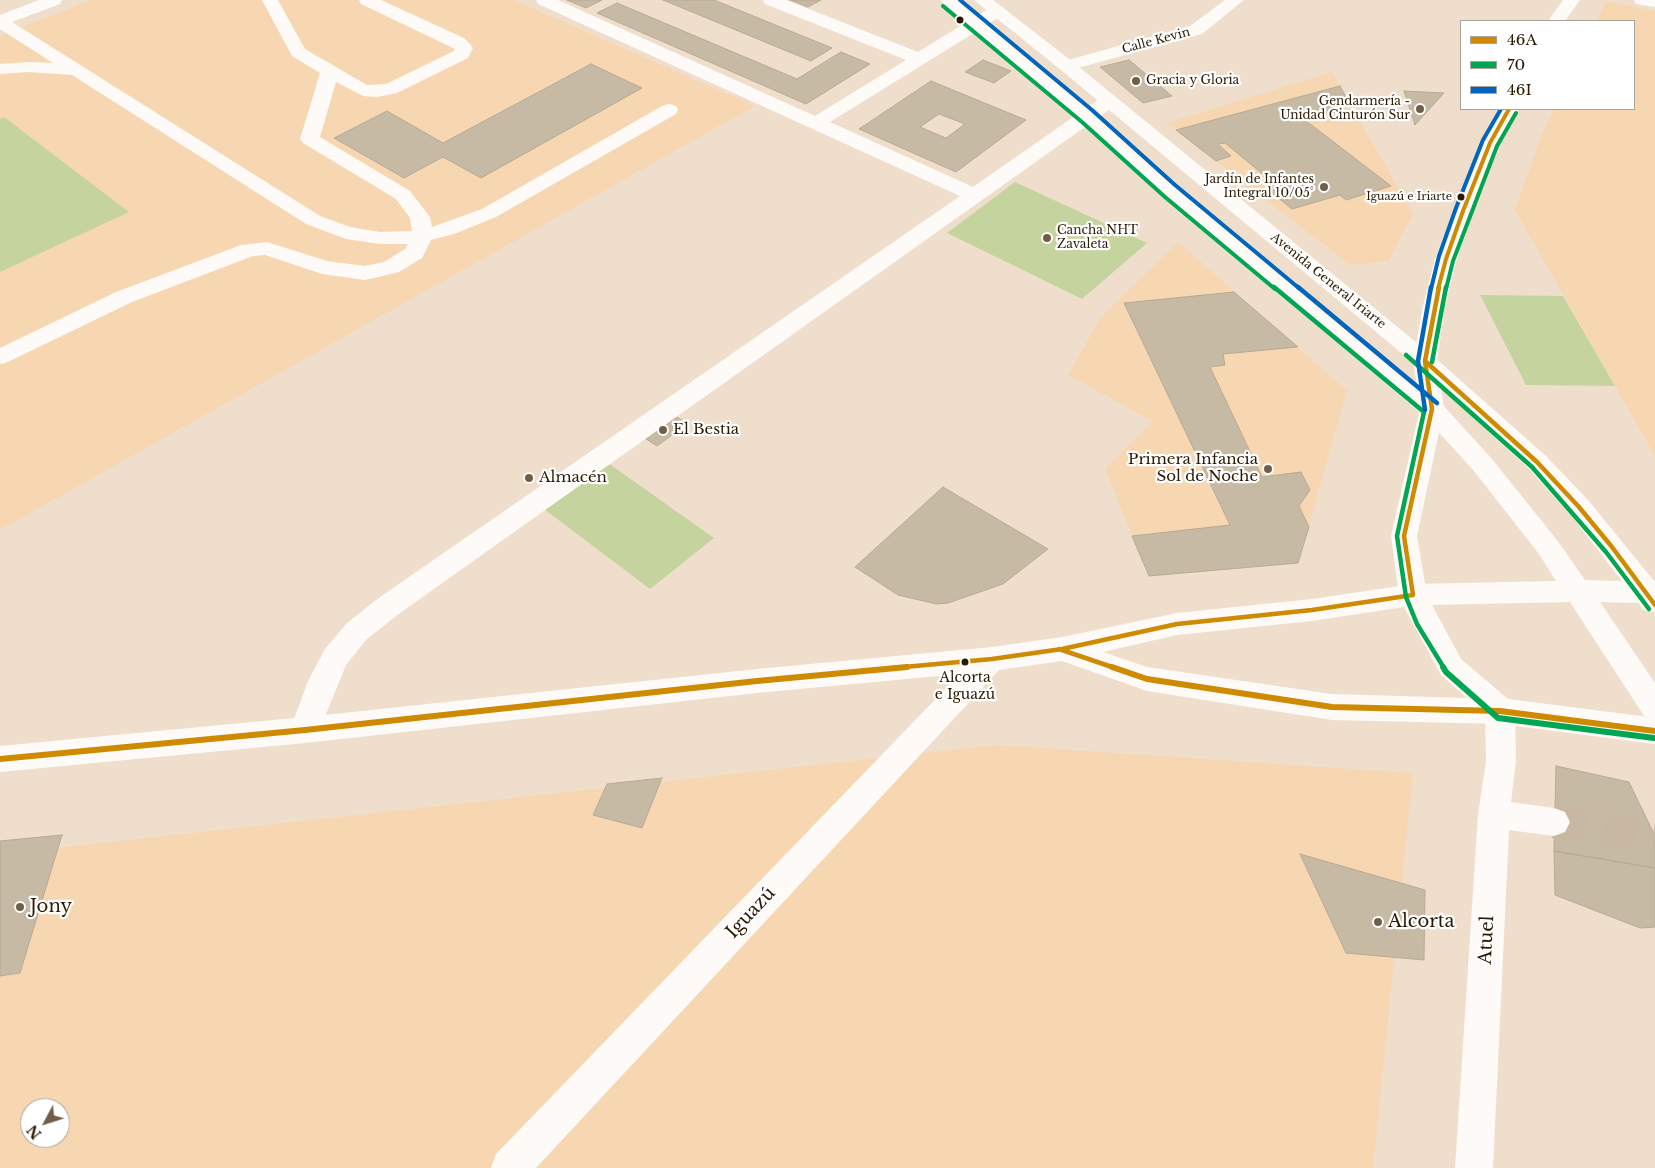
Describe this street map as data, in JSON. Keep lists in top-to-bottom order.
{
  "streets": {
    "street": [
      "Calle Kevin",
      "Avenida General Iriarte",
      "Iguazú",
      "Atuel"
    ]
  },
  "crossings": [
    ["Calle Kevin", "Avenida General Iriarte"]
  ],
  "places": [
    "Gracia y Gloria",
    "Gendarmería - Unidad Cinturón Sur",
    "Jardín de Infantes Integral 10/05°",
    "Iguazú e Iriarte",
    "Cancha NHT Zavaleta",
    "El Bestia",
    "Primera Infancia Sol de Noche",
    "Almacén",
    "Alcorta e Iguazú",
    "Jony",
    "Alcorta"
  ],
  "lines": ["transit line 46I", "transit line 70", "transit line 46A"],
  "legend": ["46A", "70", "46I"],
  "north": "bottom left"
}
